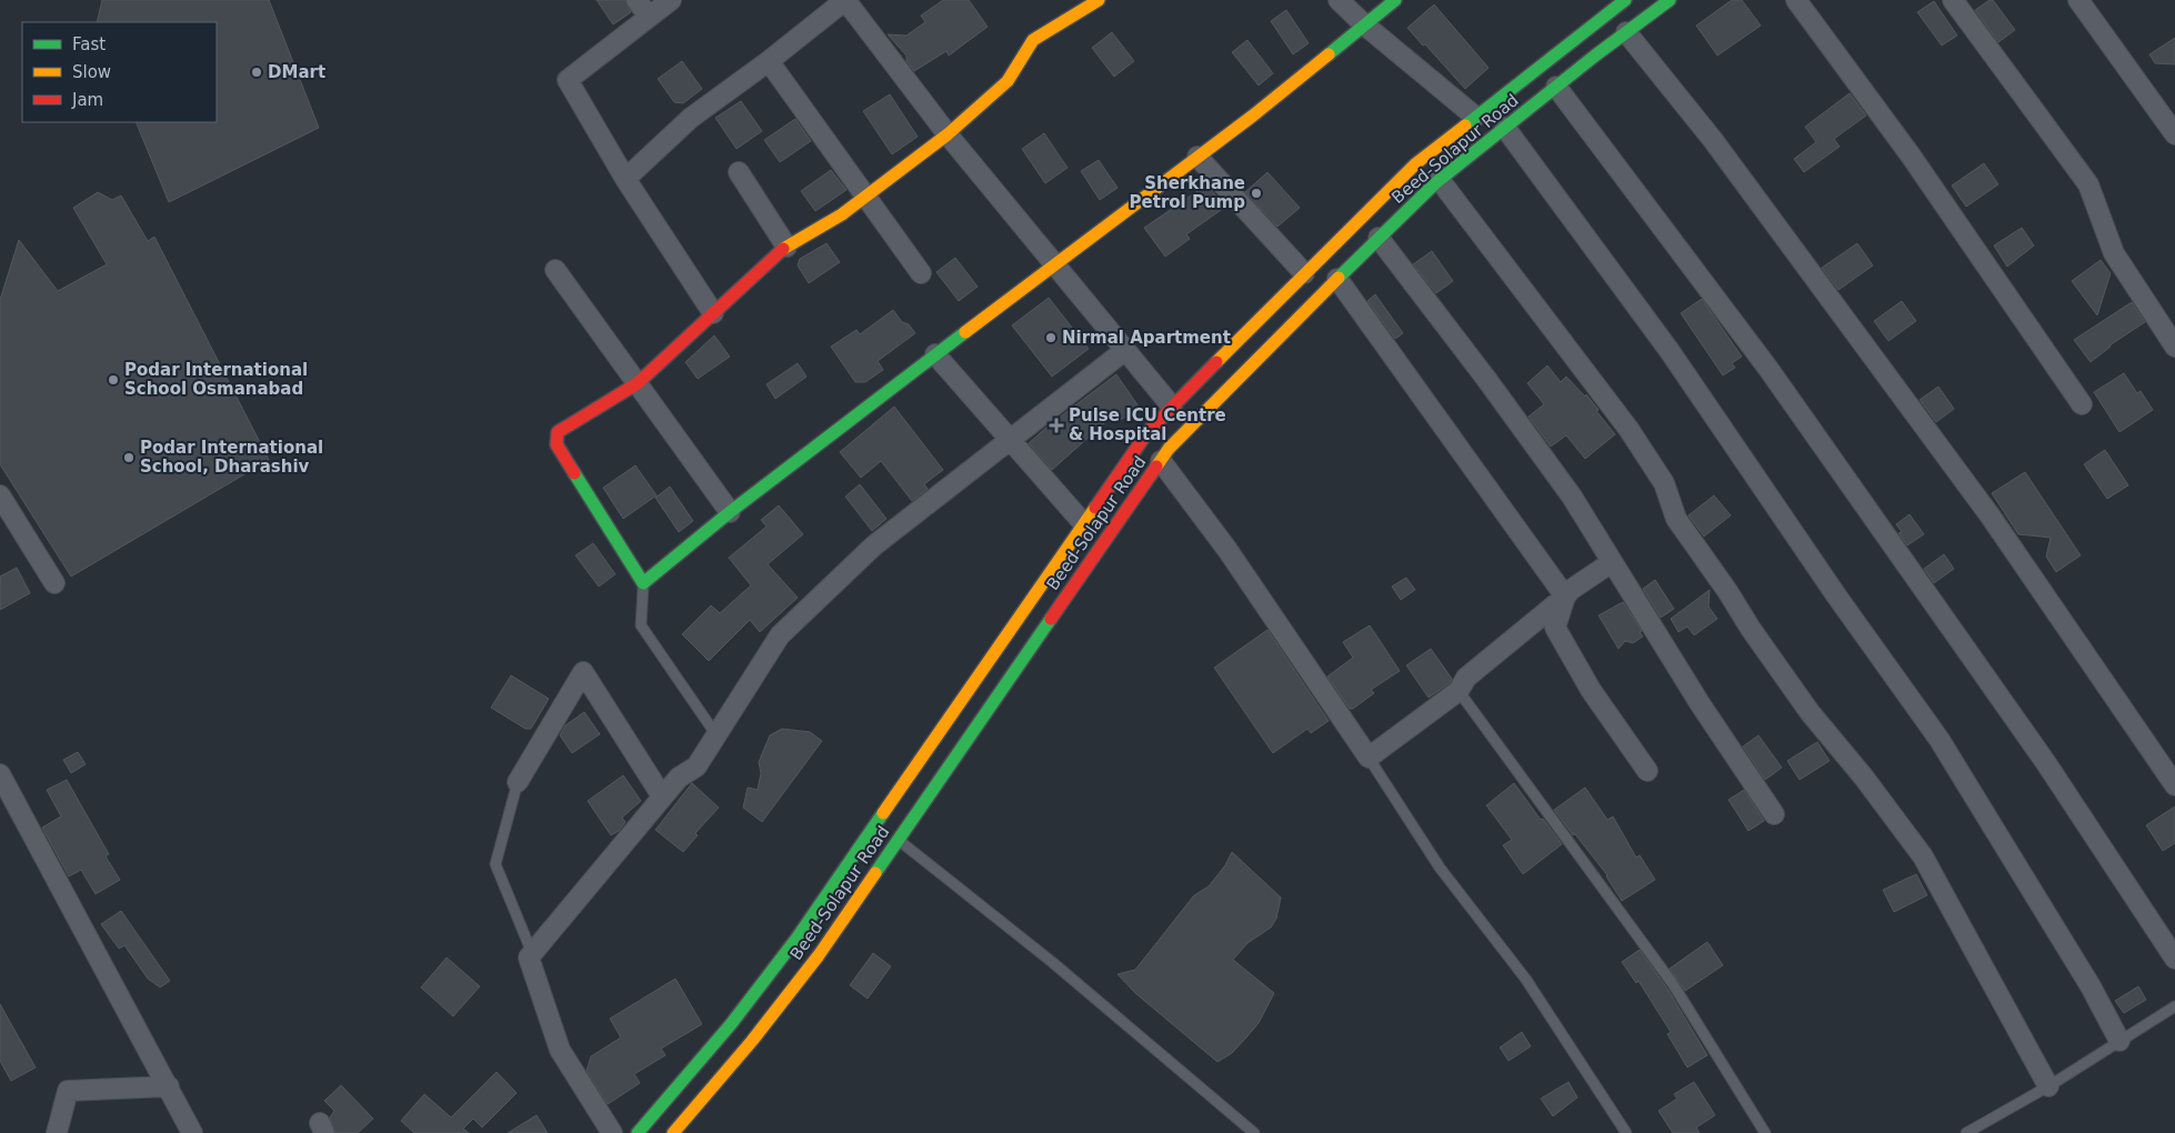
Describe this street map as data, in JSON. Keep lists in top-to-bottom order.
{
  "streets": {
    "main road": ["Beed-Solapur Road"]
  },
  "places": {
    "other": [
      "DMart",
      "Sherkhane Petrol Pump",
      "Nirmal Apartment",
      "Podar International School Osmanabad",
      "Podar International School, Dharashiv"
    ],
    "health": ["Pulse ICU Centre & Hospital"]
  },
  "legend": ["Fast", "Slow", "Jam"]
}
